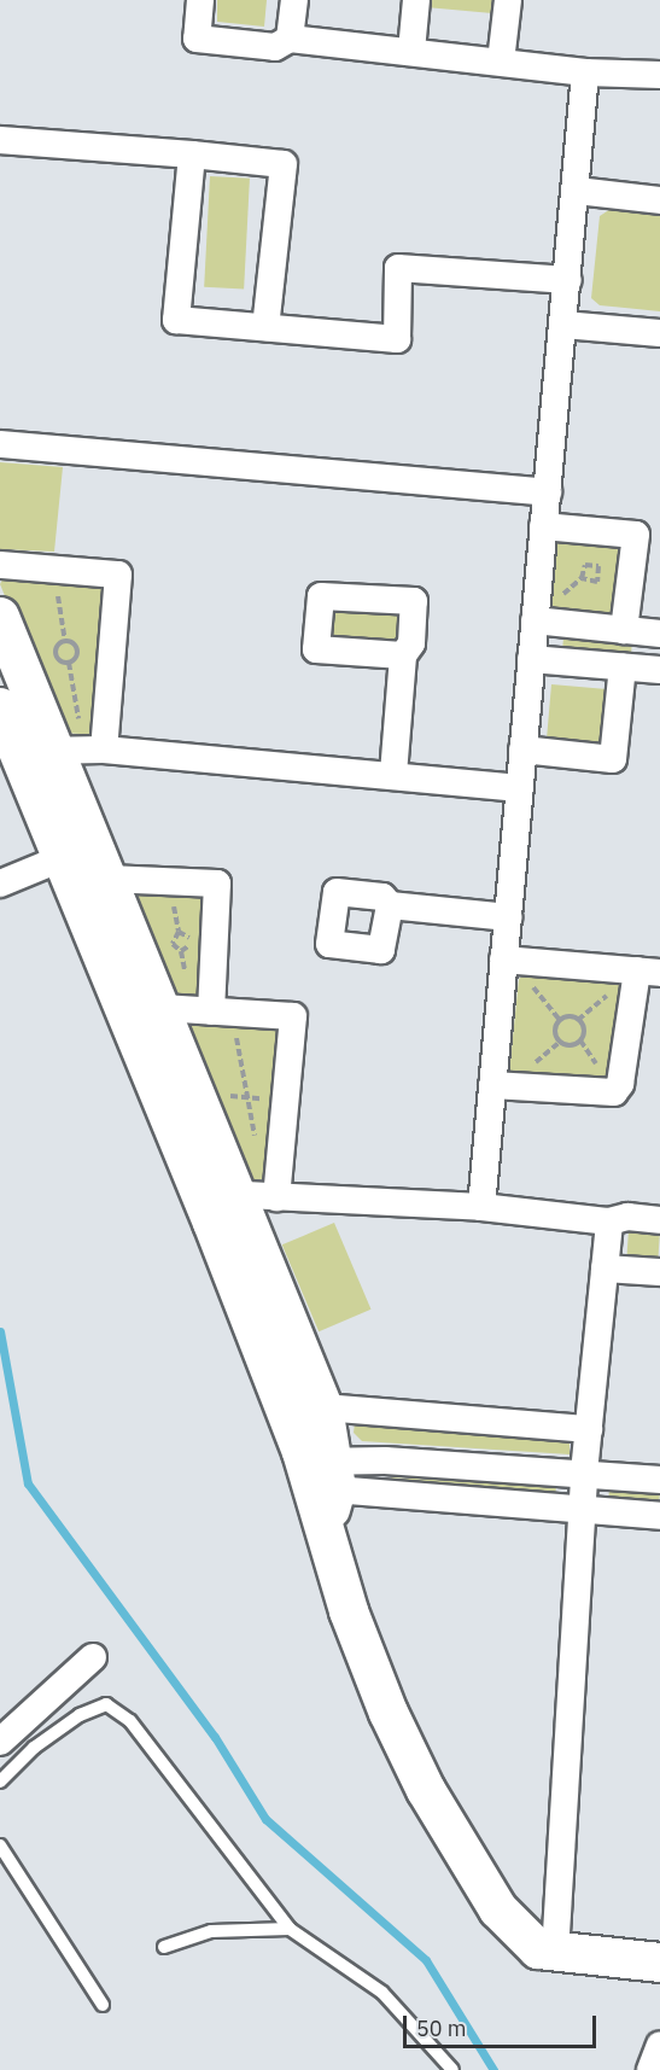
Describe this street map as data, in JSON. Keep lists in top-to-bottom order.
{
  "scale_bar": "50 m"
}
